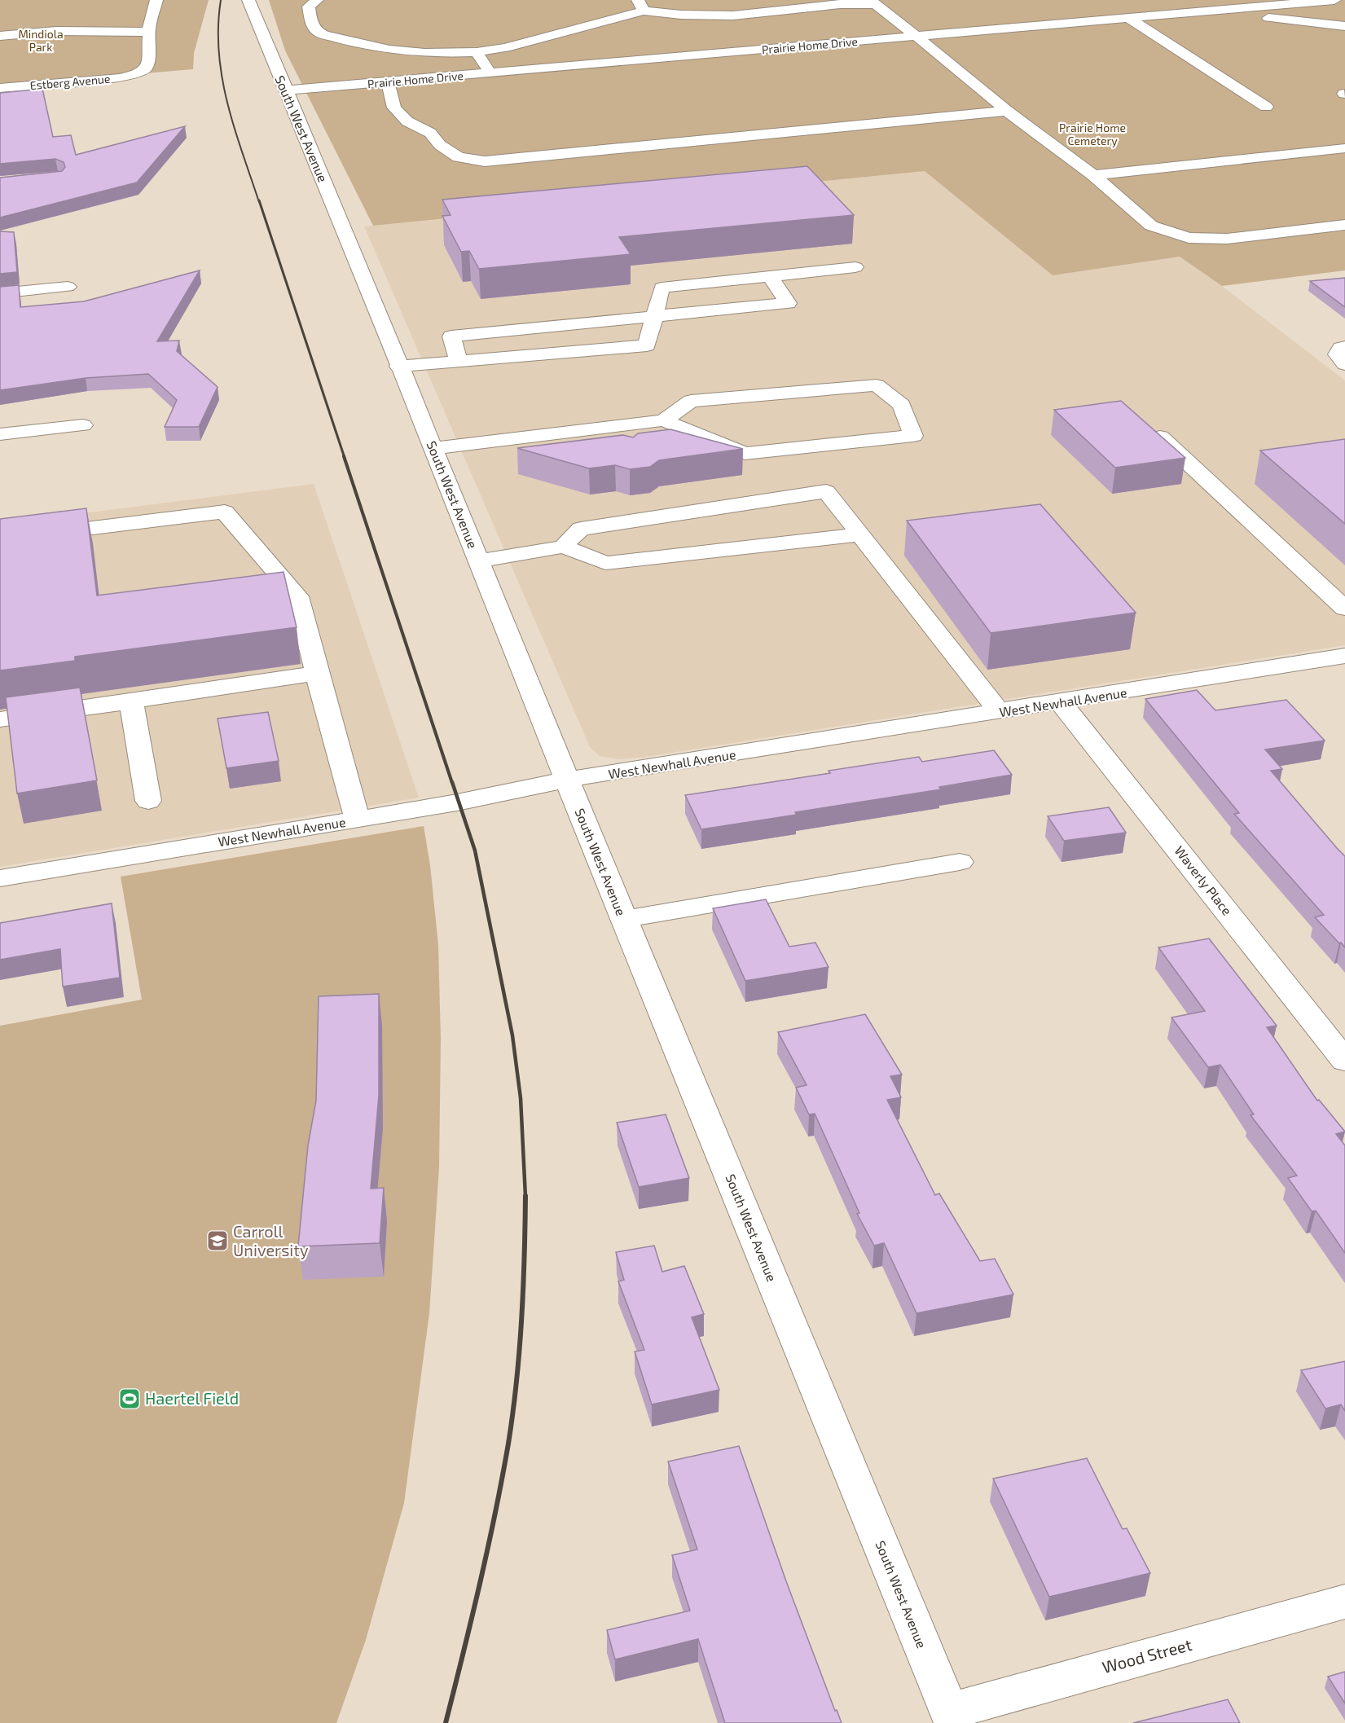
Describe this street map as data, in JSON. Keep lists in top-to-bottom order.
{
  "streets": {
    "street": [
      "Prairie Home Drive",
      "Estberg Avenue",
      "South West Avenue",
      "West Newhall Avenue",
      "Waverly Place",
      "Wood Street"
    ]
  },
  "crossings": [
    ["Prairie Home Drive", "South West Avenue"],
    ["South West Avenue", "West Newhall Avenue"],
    ["South West Avenue", "Wood Street"],
    ["West Newhall Avenue", "Waverly Place"]
  ],
  "parks": ["Mindiola Park", "Prairie Home Cemetery"],
  "places": {
    "school or university": ["Carroll University"],
    "sports": ["Haertel Field"]
  }
}
